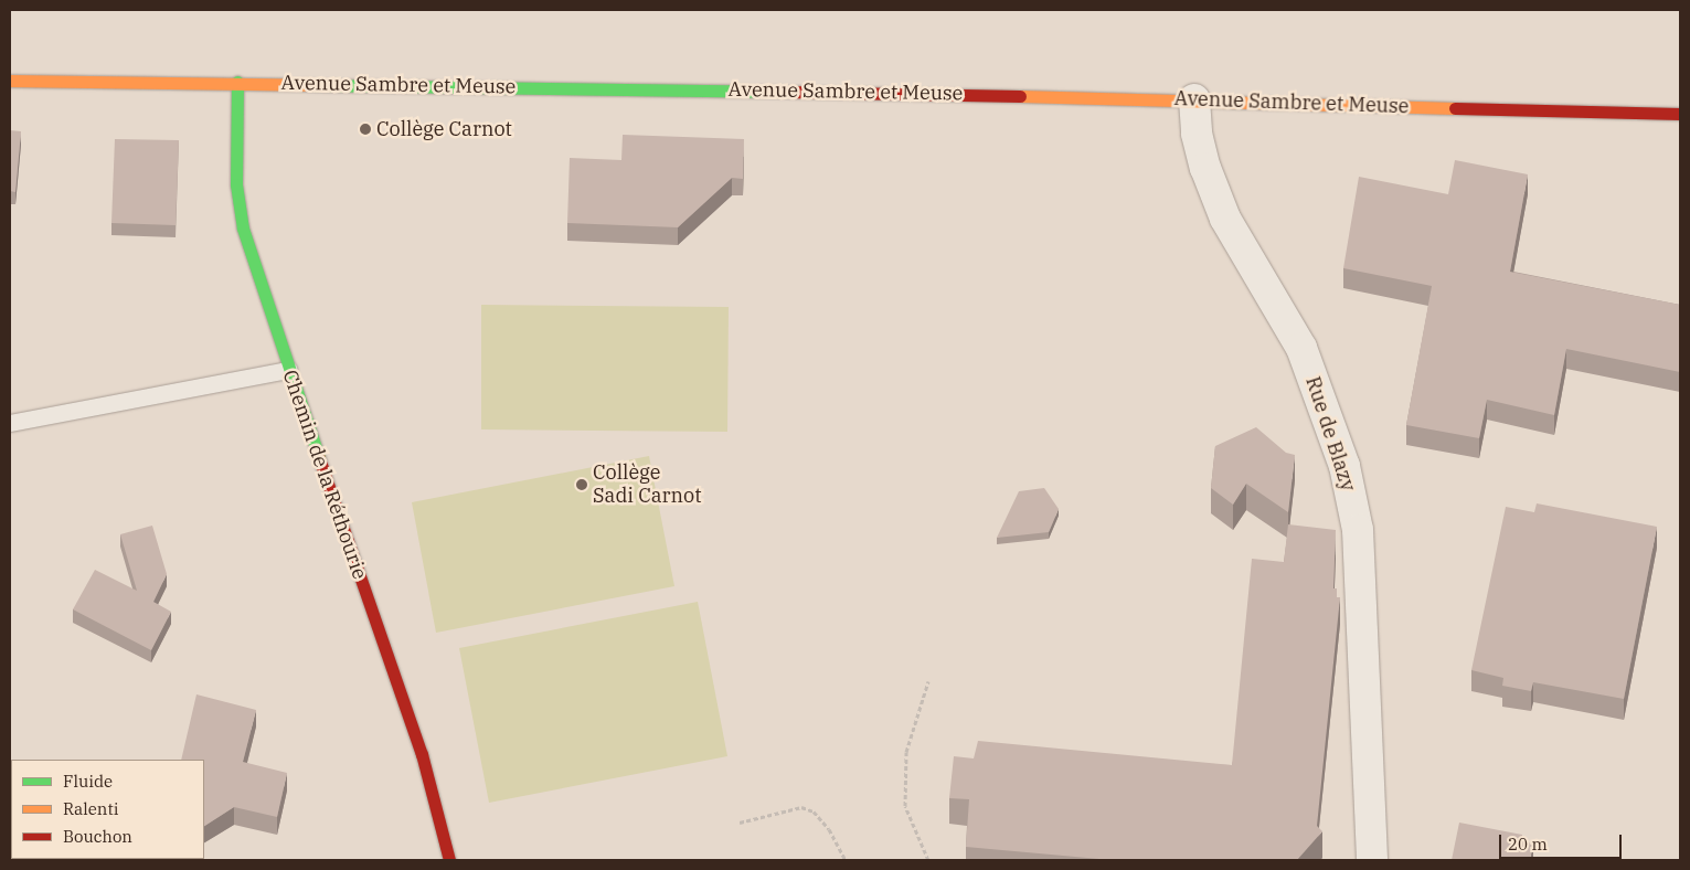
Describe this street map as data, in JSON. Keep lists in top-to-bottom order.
{
  "streets": {
    "street": ["Avenue Sambre et Meuse", "Rue de Blazy", "Chemin de la Réthourie"]
  },
  "crossings": [
    ["Avenue Sambre et Meuse", "Rue de Blazy"],
    ["Avenue Sambre et Meuse", "Chemin de la Réthourie"]
  ],
  "places": ["Collège Carnot", "Collège Sadi Carnot"],
  "legend": ["Fluide", "Ralenti", "Bouchon"],
  "scale_bar": "20 m"
}
